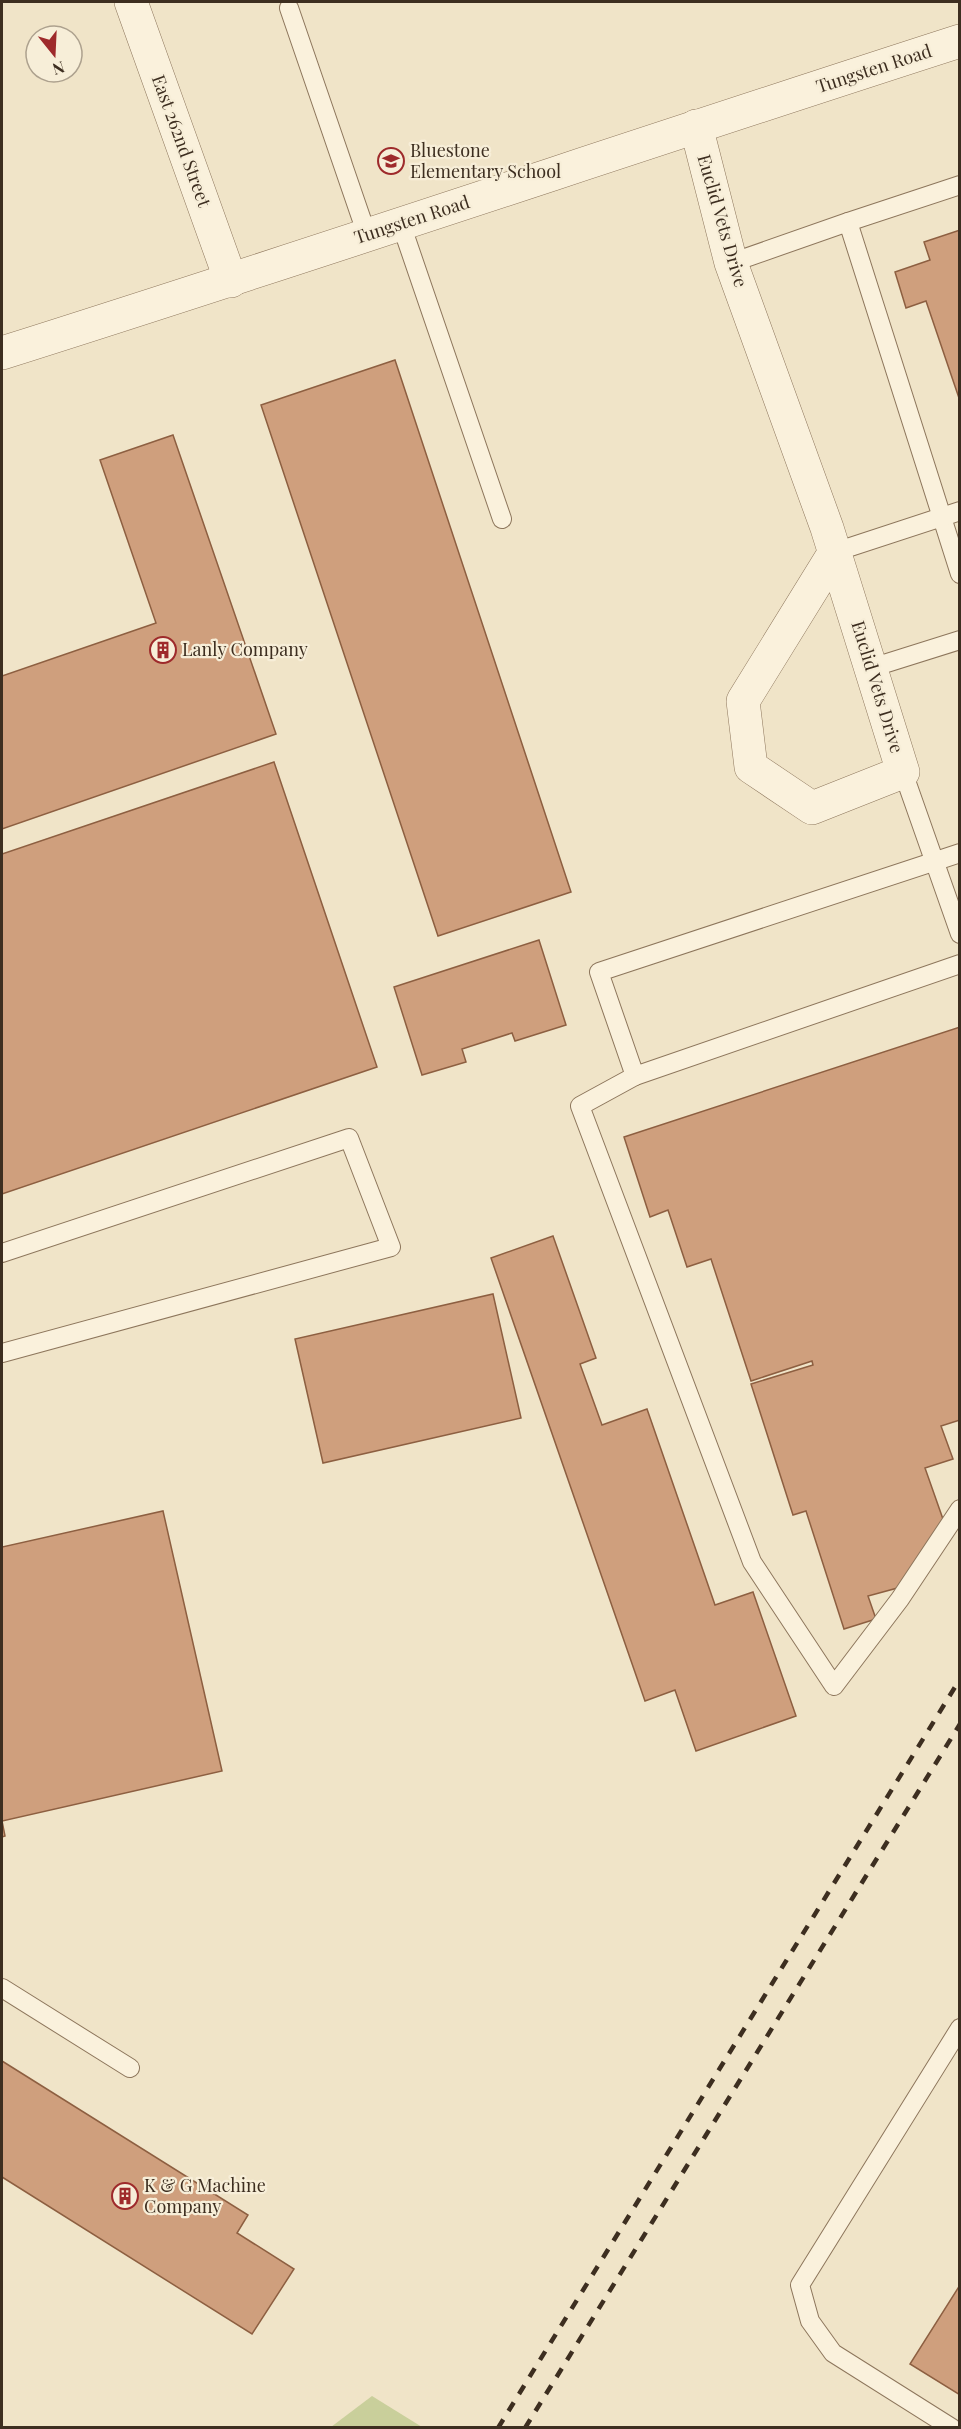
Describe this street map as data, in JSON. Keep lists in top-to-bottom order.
{
  "streets": {
    "street": ["Tungsten Road", "East 262nd Street", "Euclid Vets Drive"]
  },
  "crossings": [
    ["Tungsten Road", "East 262nd Street"],
    ["Tungsten Road", "Euclid Vets Drive"]
  ],
  "places": {
    "school or university": ["Bluestone Elementary School"],
    "building": ["Lanly Company", "K & G Machine Company"]
  },
  "north": "bottom"
}
